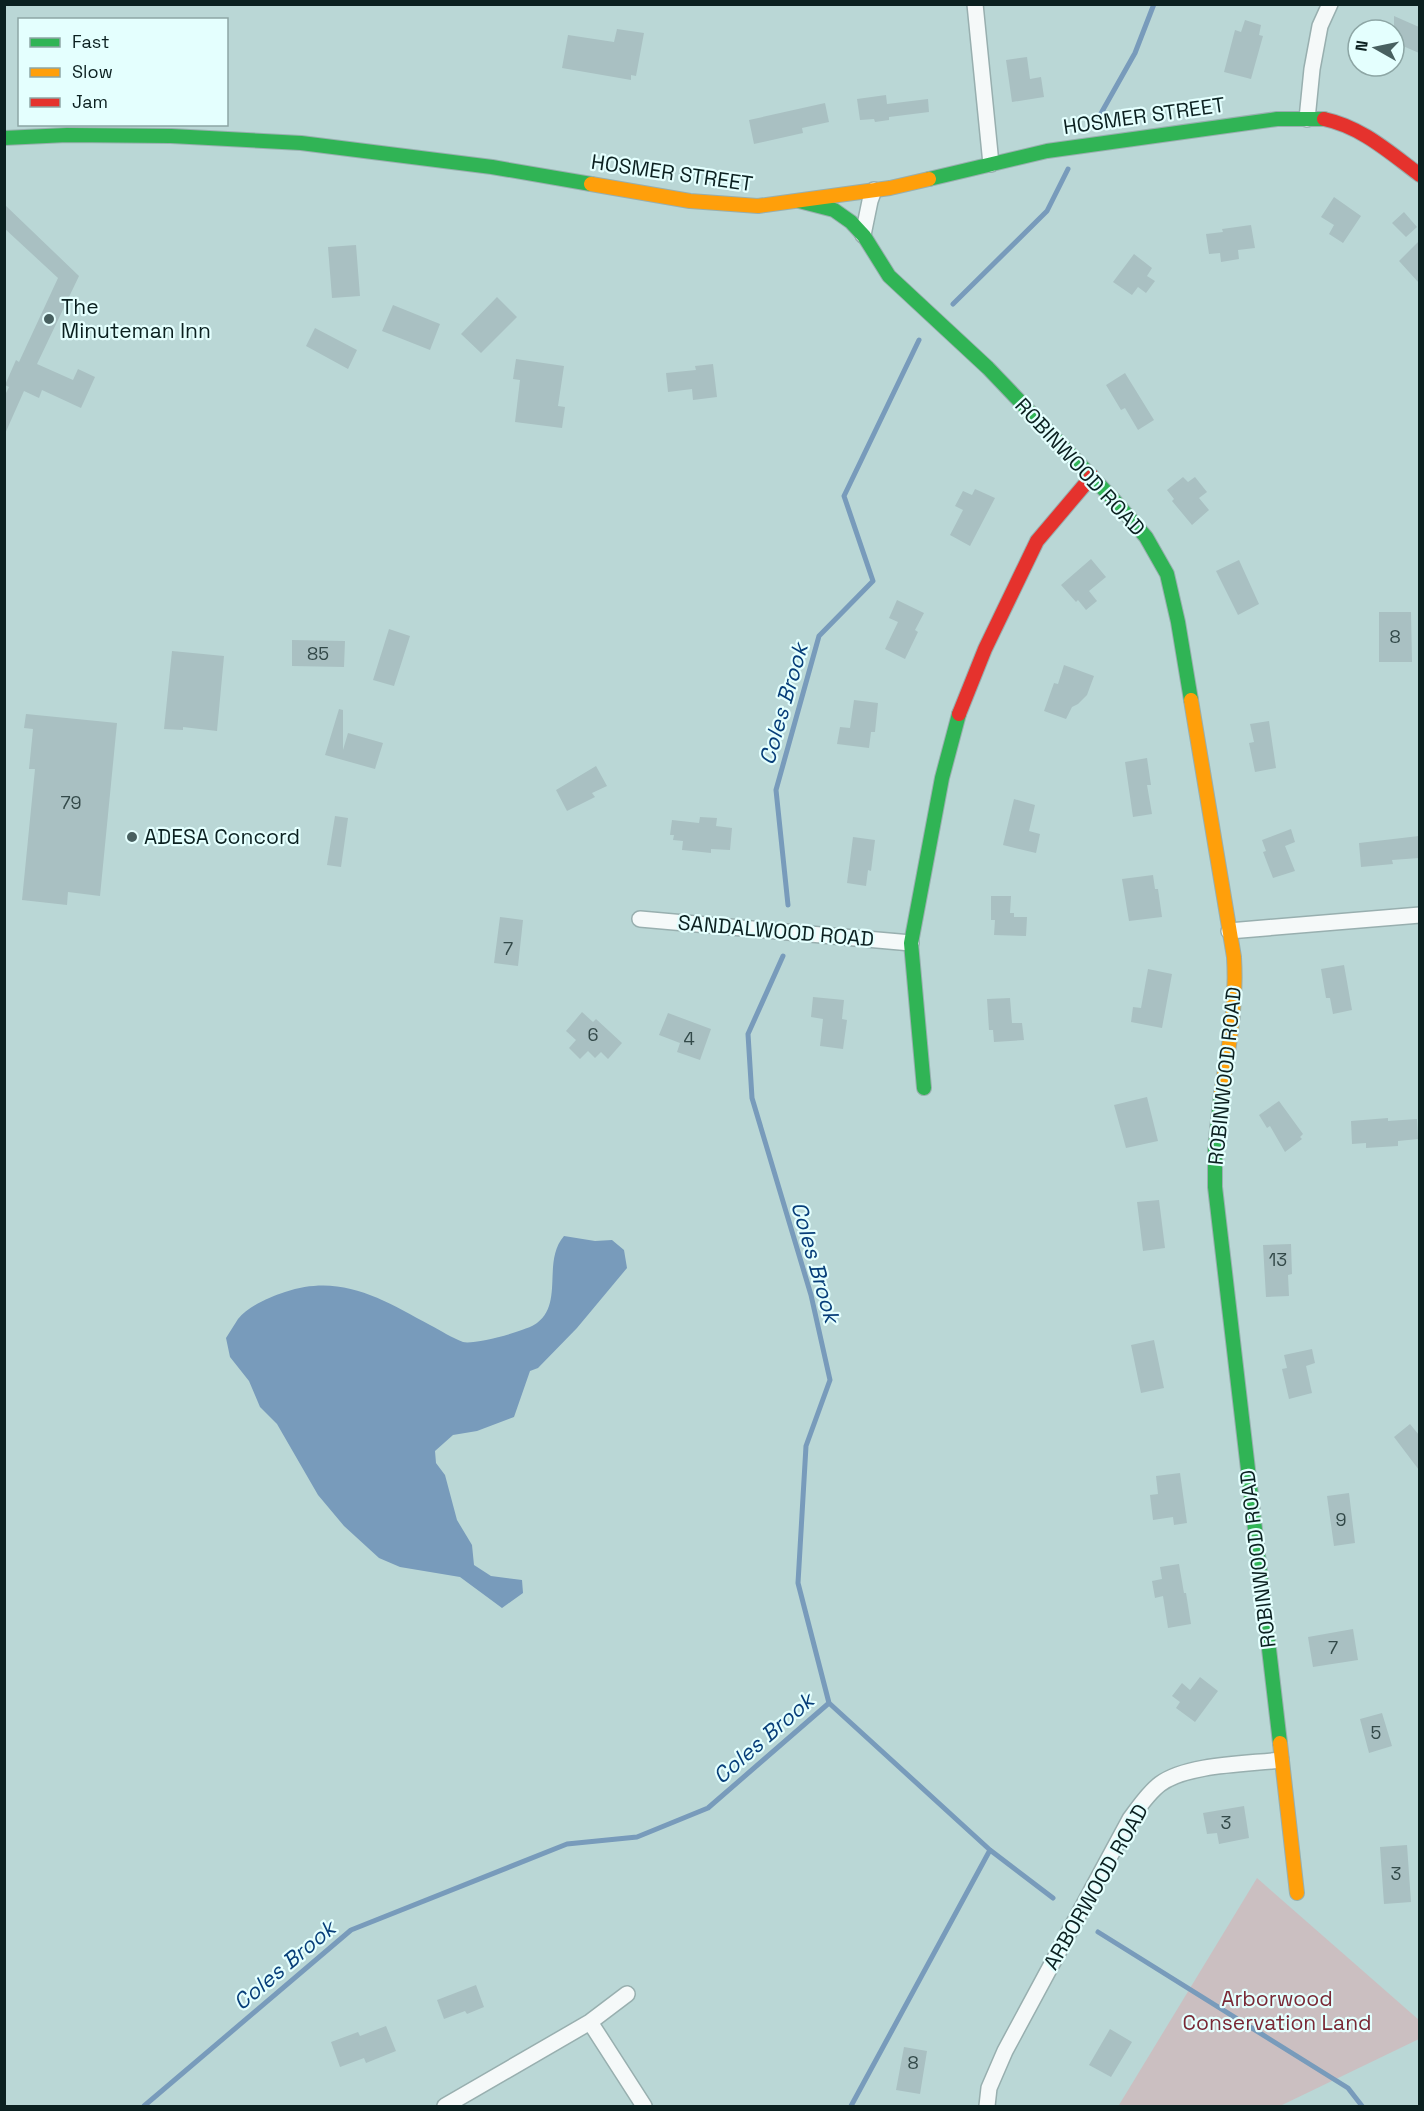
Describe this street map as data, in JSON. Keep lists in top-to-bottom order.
{
  "streets": {
    "street": [
      "HOSMER STREET",
      "ROBINWOOD ROAD",
      "SANDALWOOD ROAD",
      "ARBORWOOD ROAD"
    ]
  },
  "crossings": [
    ["HOSMER STREET", "ROBINWOOD ROAD"],
    ["ROBINWOOD ROAD", "ARBORWOOD ROAD"]
  ],
  "water": ["Coles Brook"],
  "parks": ["Arborwood Conservation Land"],
  "places": ["The Minuteman Inn", "ADESA Concord"],
  "house_numbers": [
    "8",
    "85",
    "79",
    "7",
    "6",
    "4",
    "13",
    "9",
    "7",
    "5",
    "3",
    "3",
    "8"
  ],
  "legend": ["Fast", "Slow", "Jam"],
  "north": "left"
}
